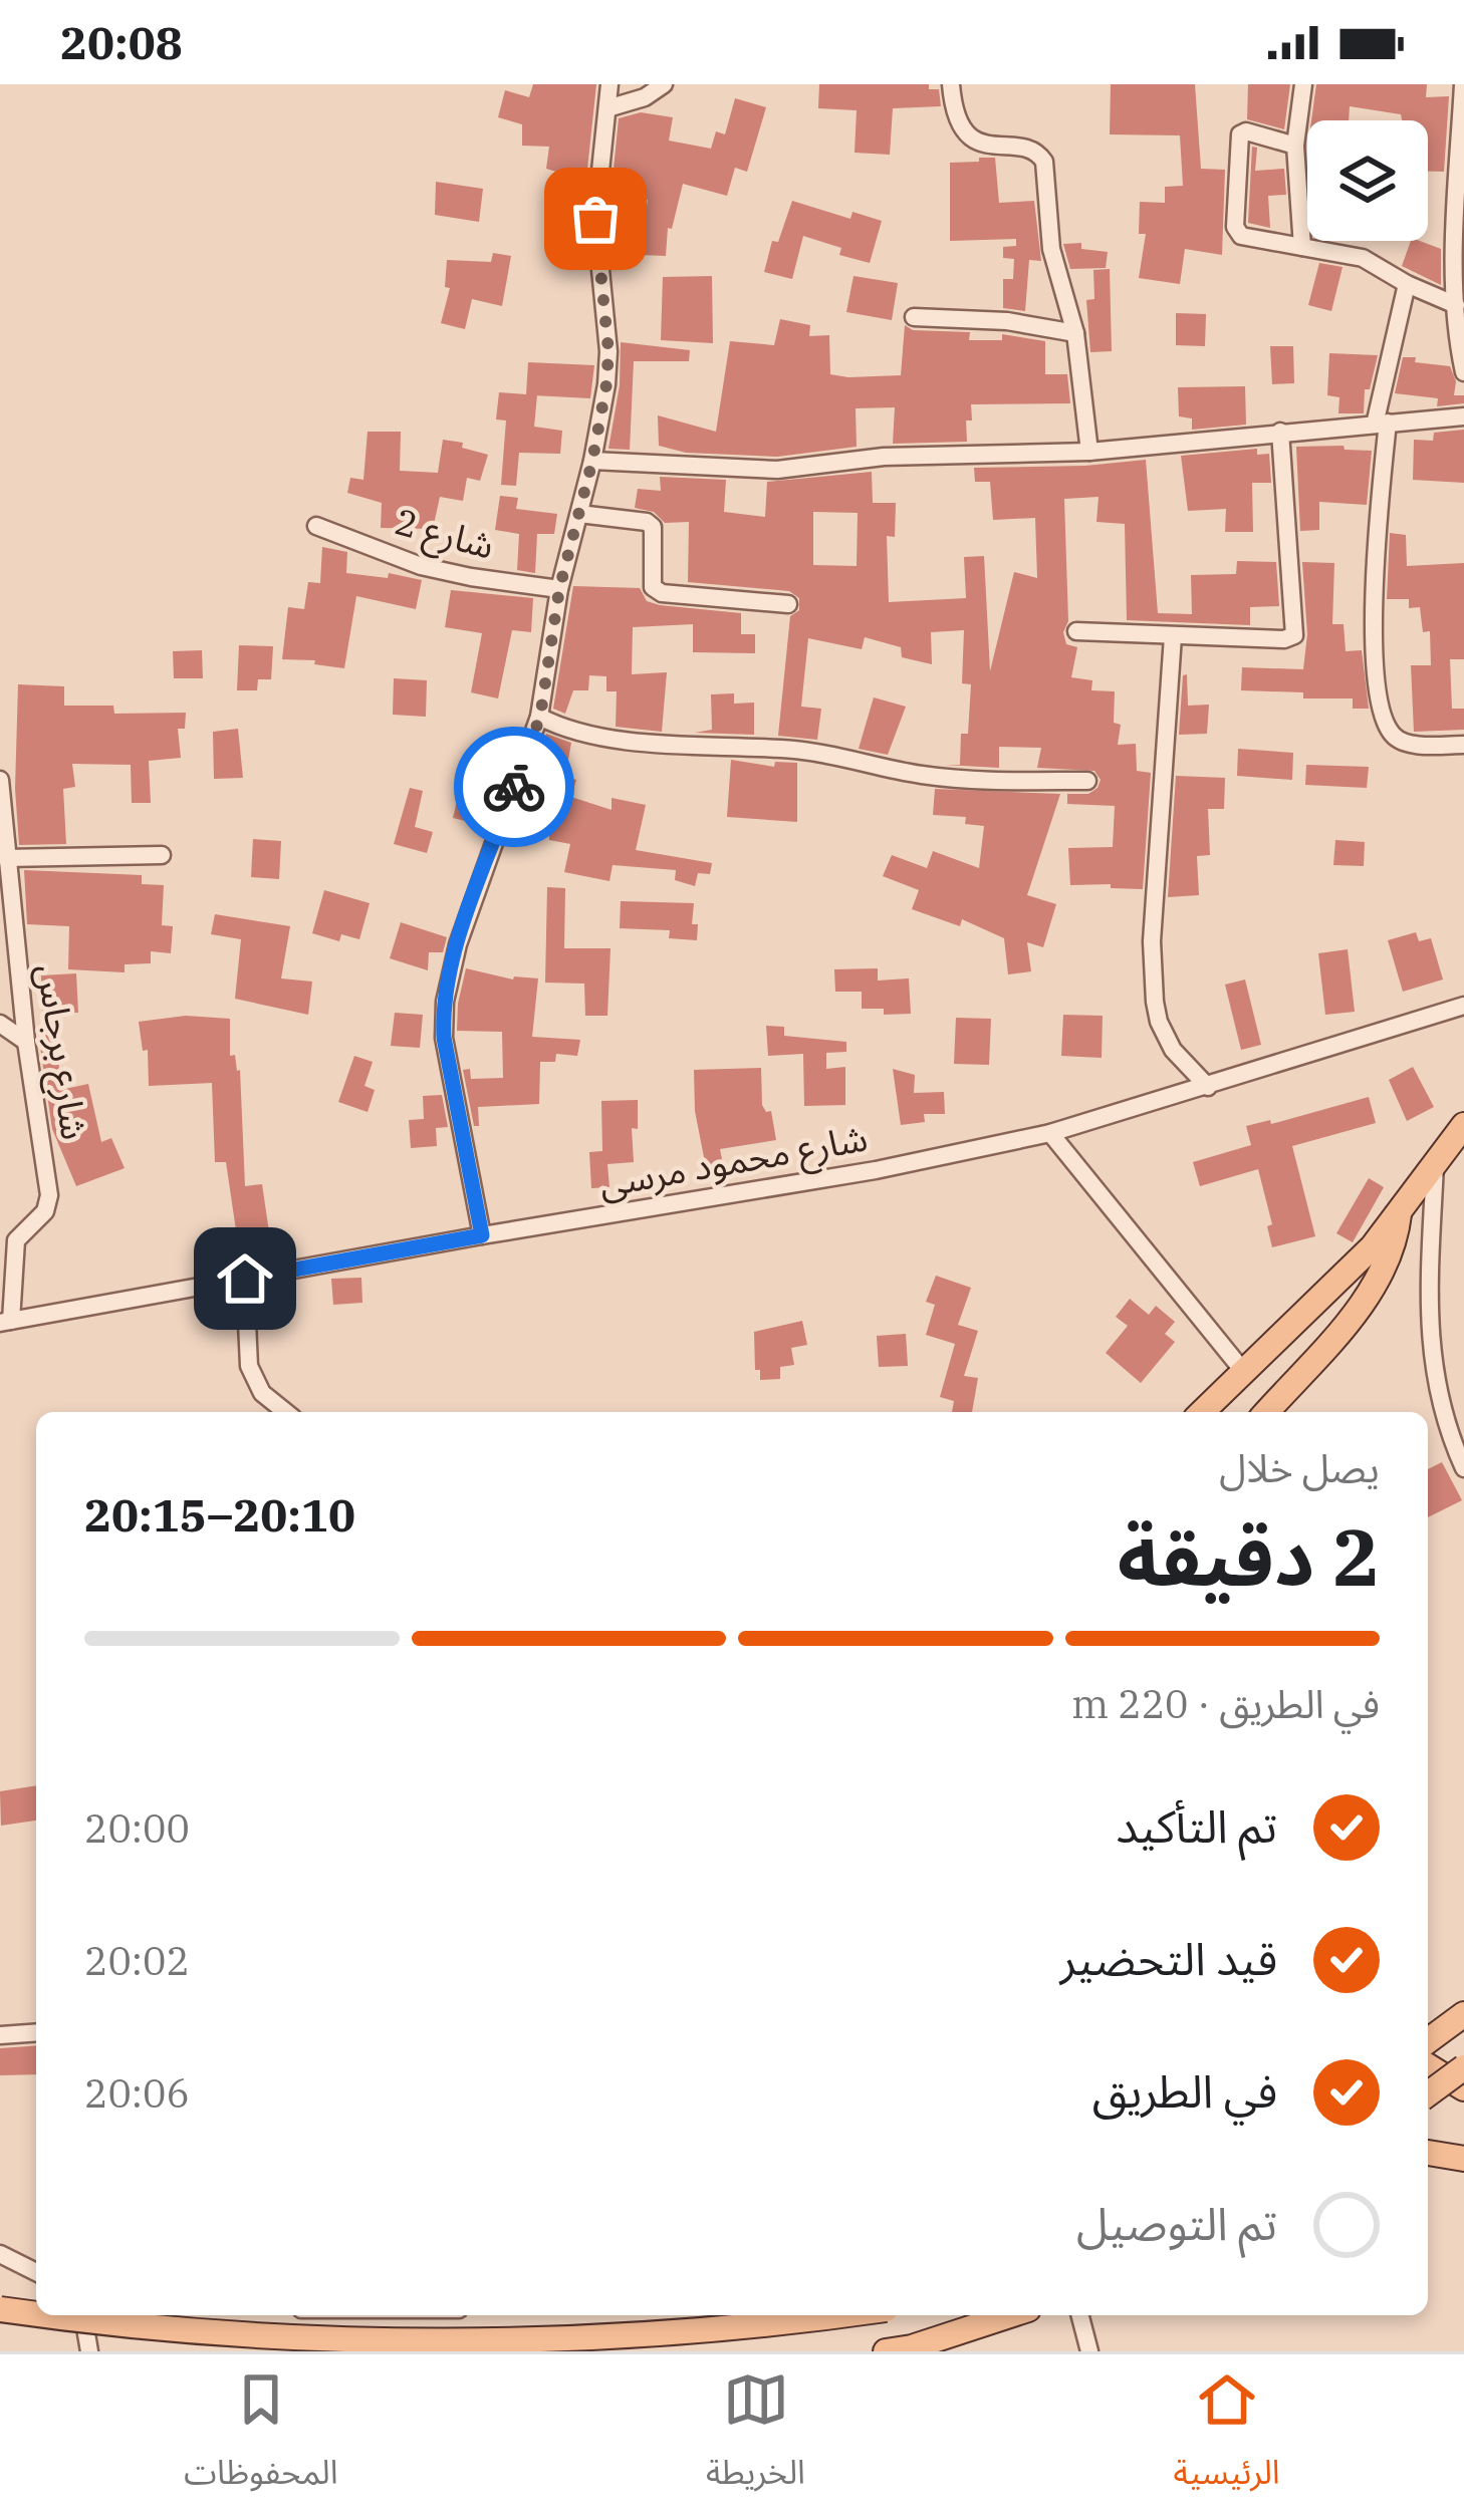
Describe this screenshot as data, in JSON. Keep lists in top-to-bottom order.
{
  "streets": {
    "street": ["شارع 2", "شارع برجاس", "شارع محمود مرسى"]
  },
  "crossings": [
    ["شارع برجاس", "شارع محمود مرسى"]
  ],
  "page": {
    "status": "20:08",
    "heading": ["2 دقيقة", "يصل خلال", "20:10–20:15"],
    "bar": "في الطريق · 220 m",
    "list": [
      ["تم التأكيد", "20:00"],
      ["قيد التحضير", "20:02"],
      ["في الطريق", "20:06"],
      "تم التوصيل"
    ],
    "tabs": ["الرئيسية", "الخريطة", "المحفوظات"]
  }
}
